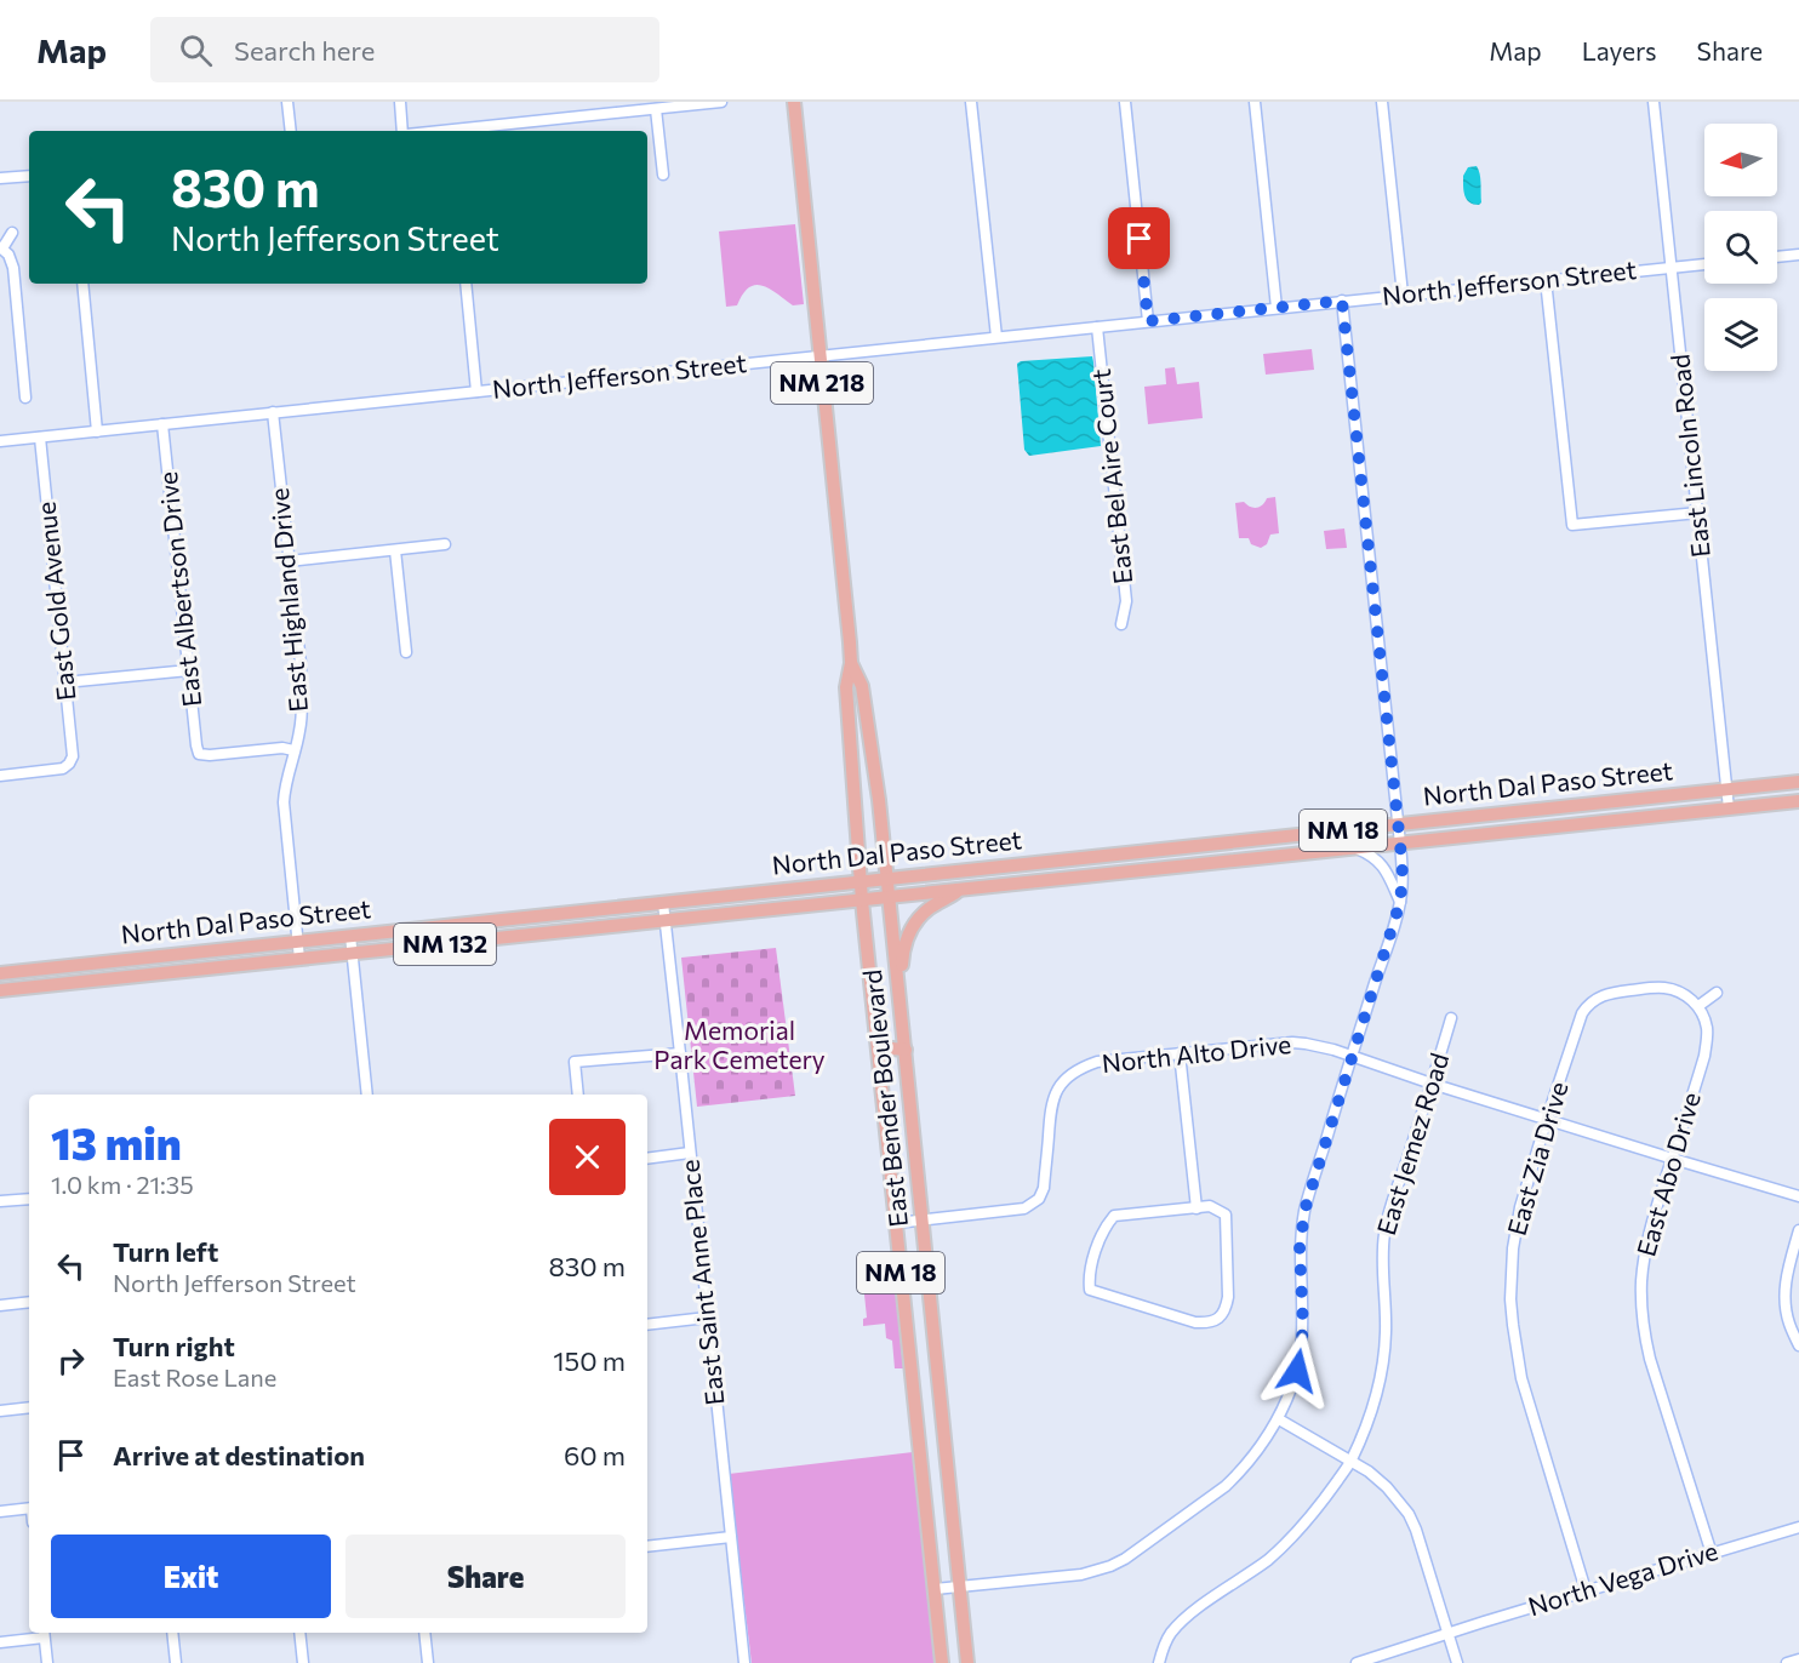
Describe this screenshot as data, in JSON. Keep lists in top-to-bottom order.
{
  "streets": {
    "main road": [
      "NM 218",
      "North Dal Paso Street",
      "NM 18",
      "NM 132",
      "East Bender Boulevard"
    ],
    "street": [
      "North Jefferson Street",
      "East Lincoln Road",
      "East Bel Aire Court",
      "East Albertson Drive",
      "East Highland Drive",
      "East Gold Avenue",
      "North Alto Drive",
      "East Jemez Road",
      "East Zia Drive",
      "East Abo Drive",
      "East Saint Anne Place",
      "North Vega Drive"
    ]
  },
  "crossings": [
    ["North Jefferson Street", "East Lincoln Road"],
    ["North Jefferson Street", "East Bel Aire Court"],
    ["North Jefferson Street", "East Albertson Drive"],
    ["North Jefferson Street", "East Highland Drive"],
    ["North Jefferson Street", "East Gold Avenue"],
    ["North Jefferson Street", "East Bender Boulevard"],
    ["East Lincoln Road", "North Dal Paso Street"],
    ["East Albertson Drive", "East Highland Drive"],
    ["East Highland Drive", "North Dal Paso Street"],
    ["North Dal Paso Street", "East Bender Boulevard"],
    ["North Dal Paso Street", "East Saint Anne Place"],
    ["North Alto Drive", "East Bender Boulevard"],
    ["North Alto Drive", "East Jemez Road"],
    ["North Alto Drive", "East Zia Drive"],
    ["North Alto Drive", "East Abo Drive"],
    ["East Zia Drive", "East Abo Drive"],
    ["East Zia Drive", "North Vega Drive"],
    ["East Abo Drive", "North Vega Drive"]
  ],
  "parks": ["Memorial Park Cemetery"],
  "north": "left",
  "page": {
    "header": "Map",
    "search": "Search here",
    "nav": ["Map", "Layers", "Share"],
    "turn": ["830 m", "North Jefferson Street"],
    "heading": ["13 min", "1.0 km · 21:35"],
    "list": [
      {
        "name": "Turn left",
        "note": "North Jefferson Street",
        "value": "830 m"
      },
      {
        "name": "Turn right",
        "note": "East Rose Lane",
        "value": "150 m"
      },
      {
        "name": "Arrive at destination",
        "value": "60 m"
      }
    ],
    "buttons": ["Exit", "Share"]
  }
}
